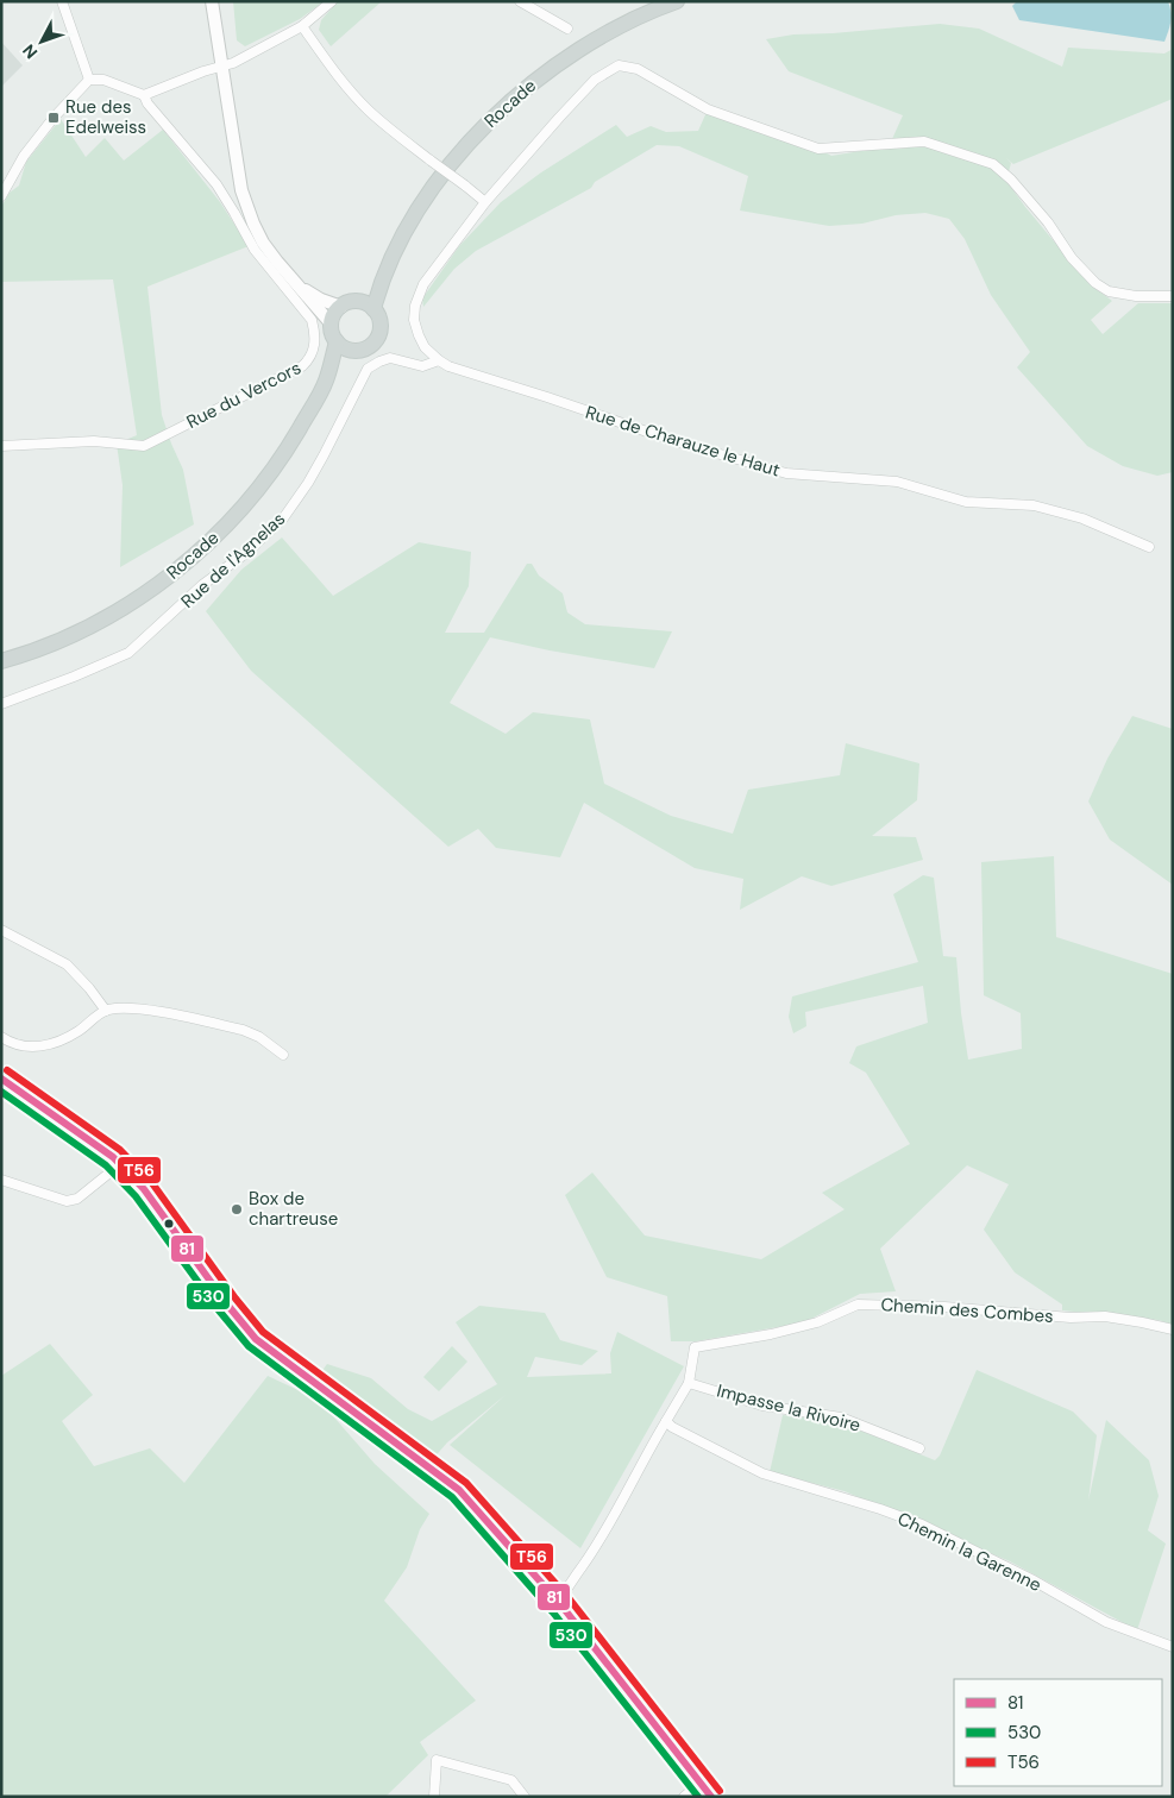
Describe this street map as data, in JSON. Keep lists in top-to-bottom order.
{
  "streets": {
    "main road": ["Rocade"],
    "street": [
      "Rue du Vercors",
      "Rue de Charauze le Haut",
      "Rue de l'Agnelas",
      "Chemin des Combes",
      "Impasse la Rivoire",
      "Chemin la Garenne"
    ]
  },
  "crossings": [
    ["Rue de Charauze le Haut", "Rue de l'Agnelas"],
    ["Chemin des Combes", "Impasse la Rivoire"]
  ],
  "places": {
    "transit": ["Rue des Edelweiss"],
    "other": ["Box de chartreuse"]
  },
  "lines": ["transit line T56", "transit line 81", "transit line 530"],
  "legend": ["81", "530", "T56"],
  "north": "bottom left"
}
